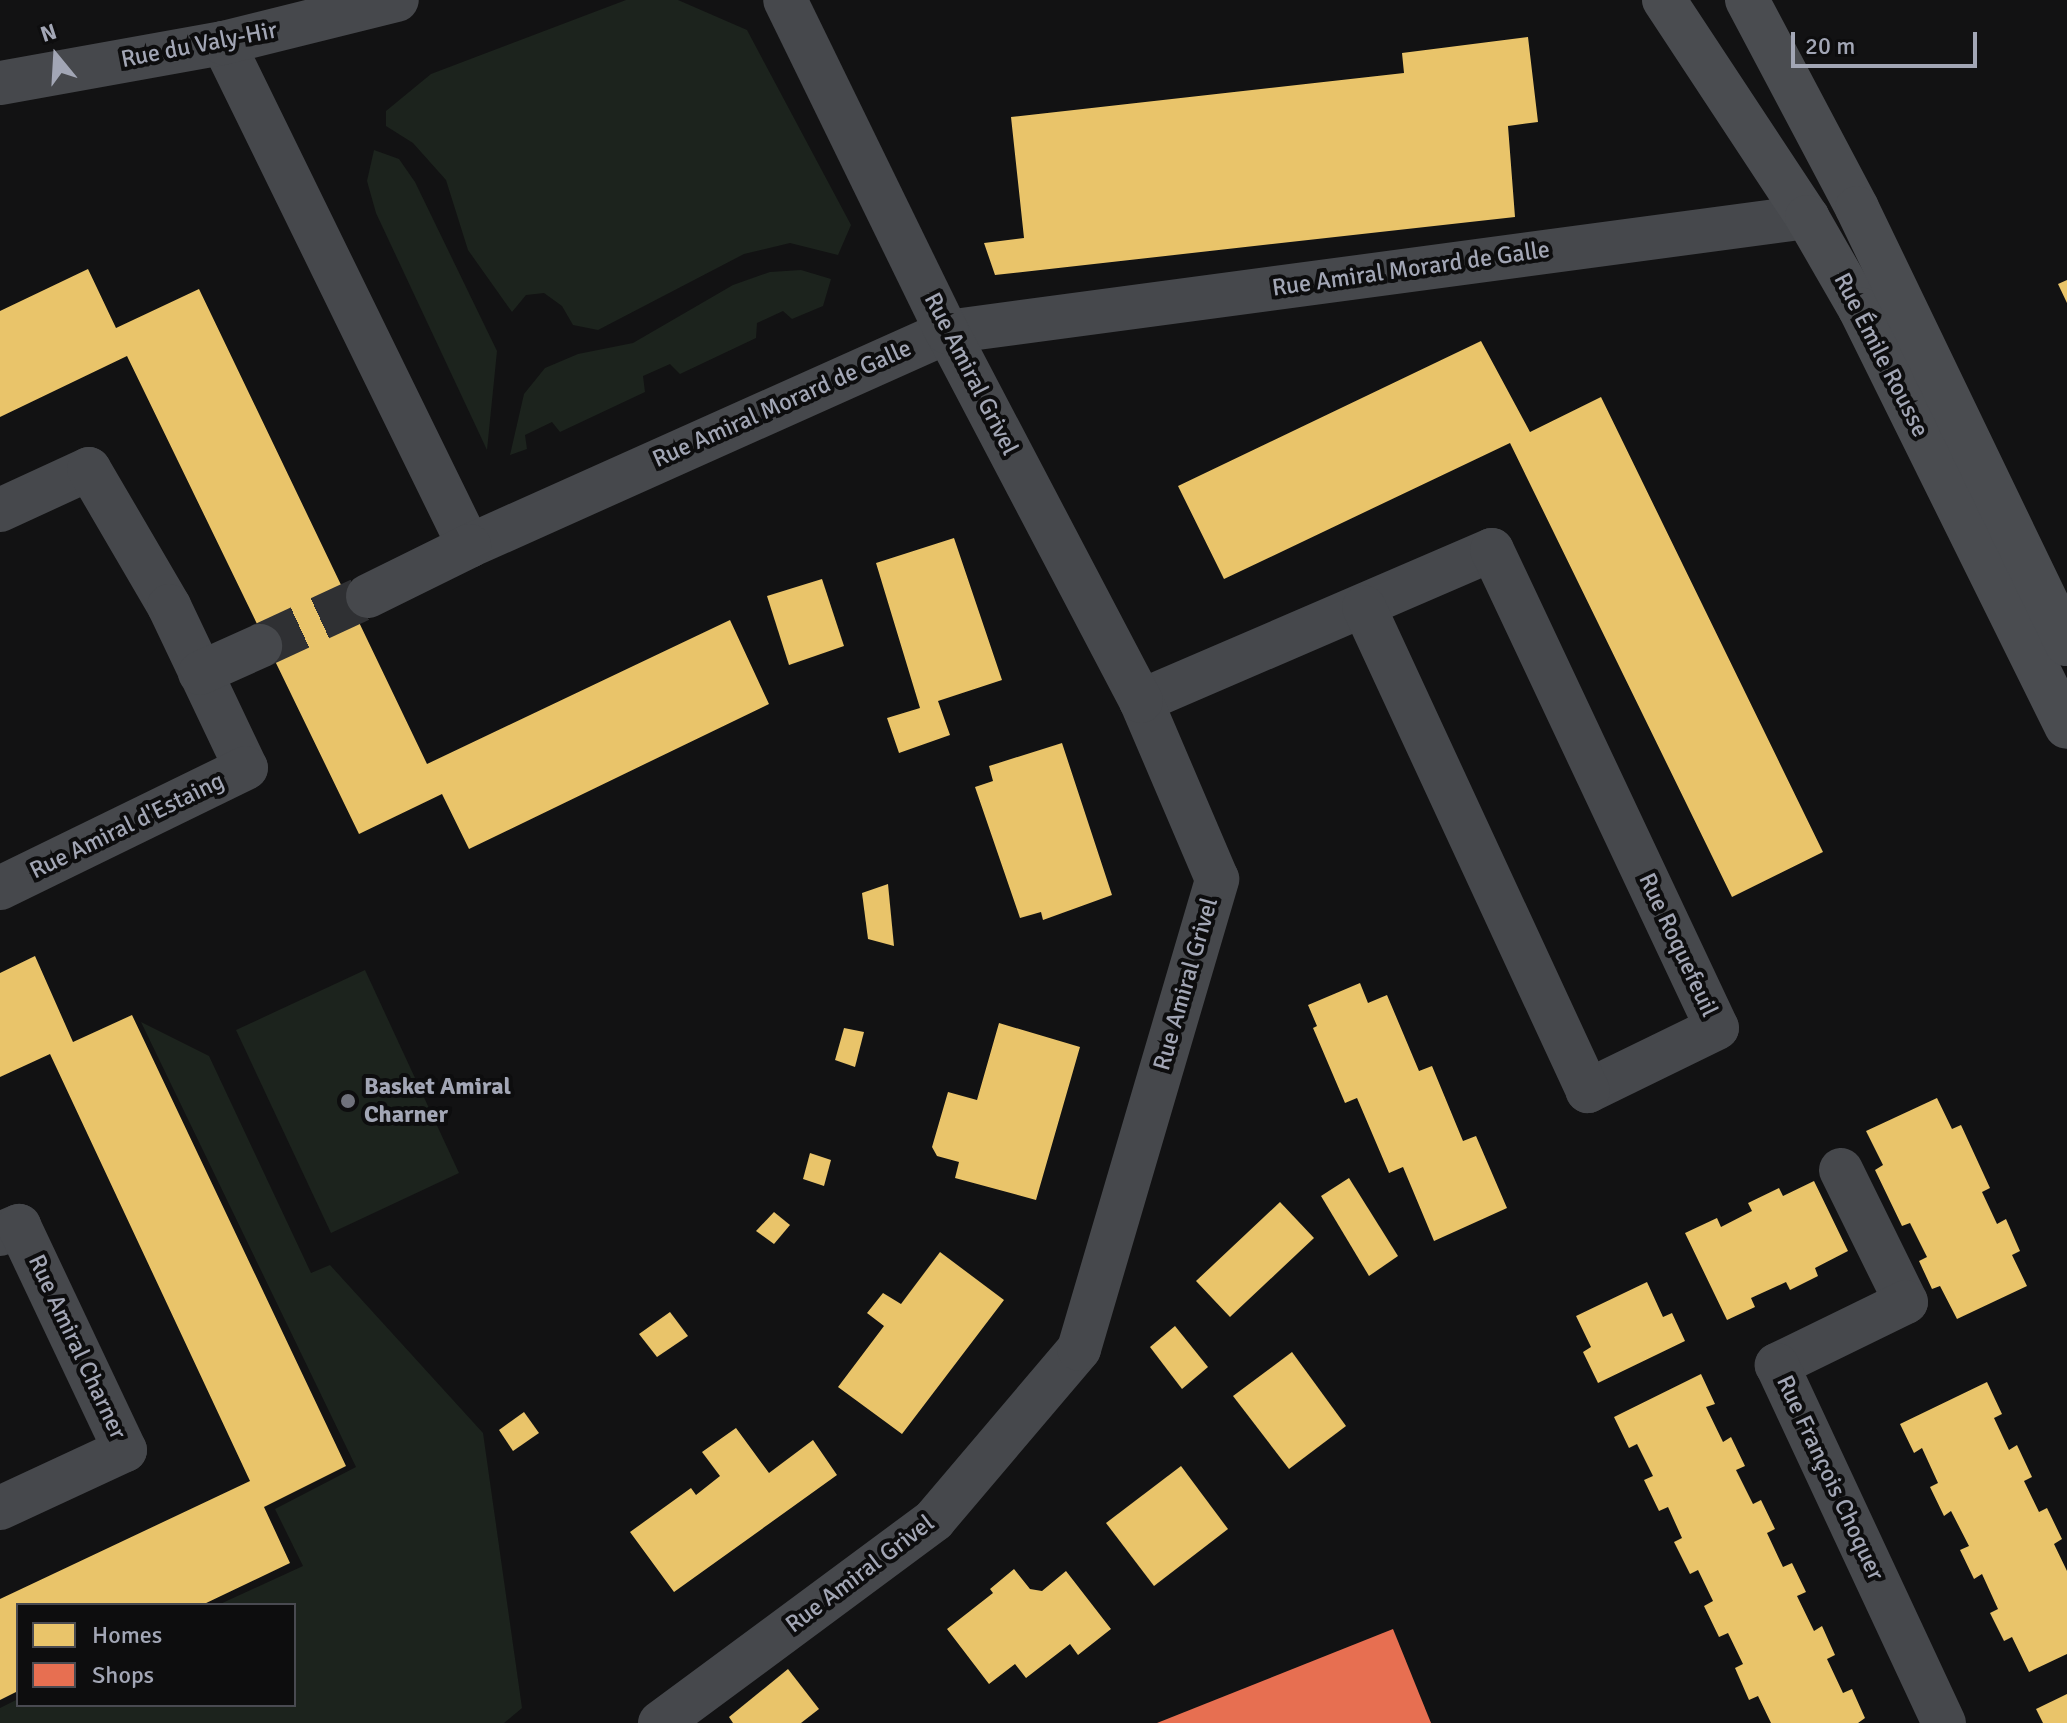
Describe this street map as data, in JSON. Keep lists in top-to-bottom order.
{
  "streets": {
    "main road": ["Rue Émile Rousse"],
    "street": [
      "Rue du Valy-Hir",
      "Rue Amiral Morard de Galle",
      "Rue Amiral Grivel",
      "Rue Amiral d'Estaing",
      "Rue Roquefeuil",
      "Rue Amiral Charner",
      "Rue François Choquer"
    ]
  },
  "crossings": [
    ["Rue Amiral Morard de Galle", "Rue Émile Rousse"],
    ["Rue Amiral Morard de Galle", "Rue Amiral Grivel"],
    ["Rue Amiral Grivel", "Rue Roquefeuil"]
  ],
  "places": ["Basket Amiral Charner"],
  "legend": ["Homes", "Shops"],
  "scale_bar": "20 m",
  "north": "top"
}
